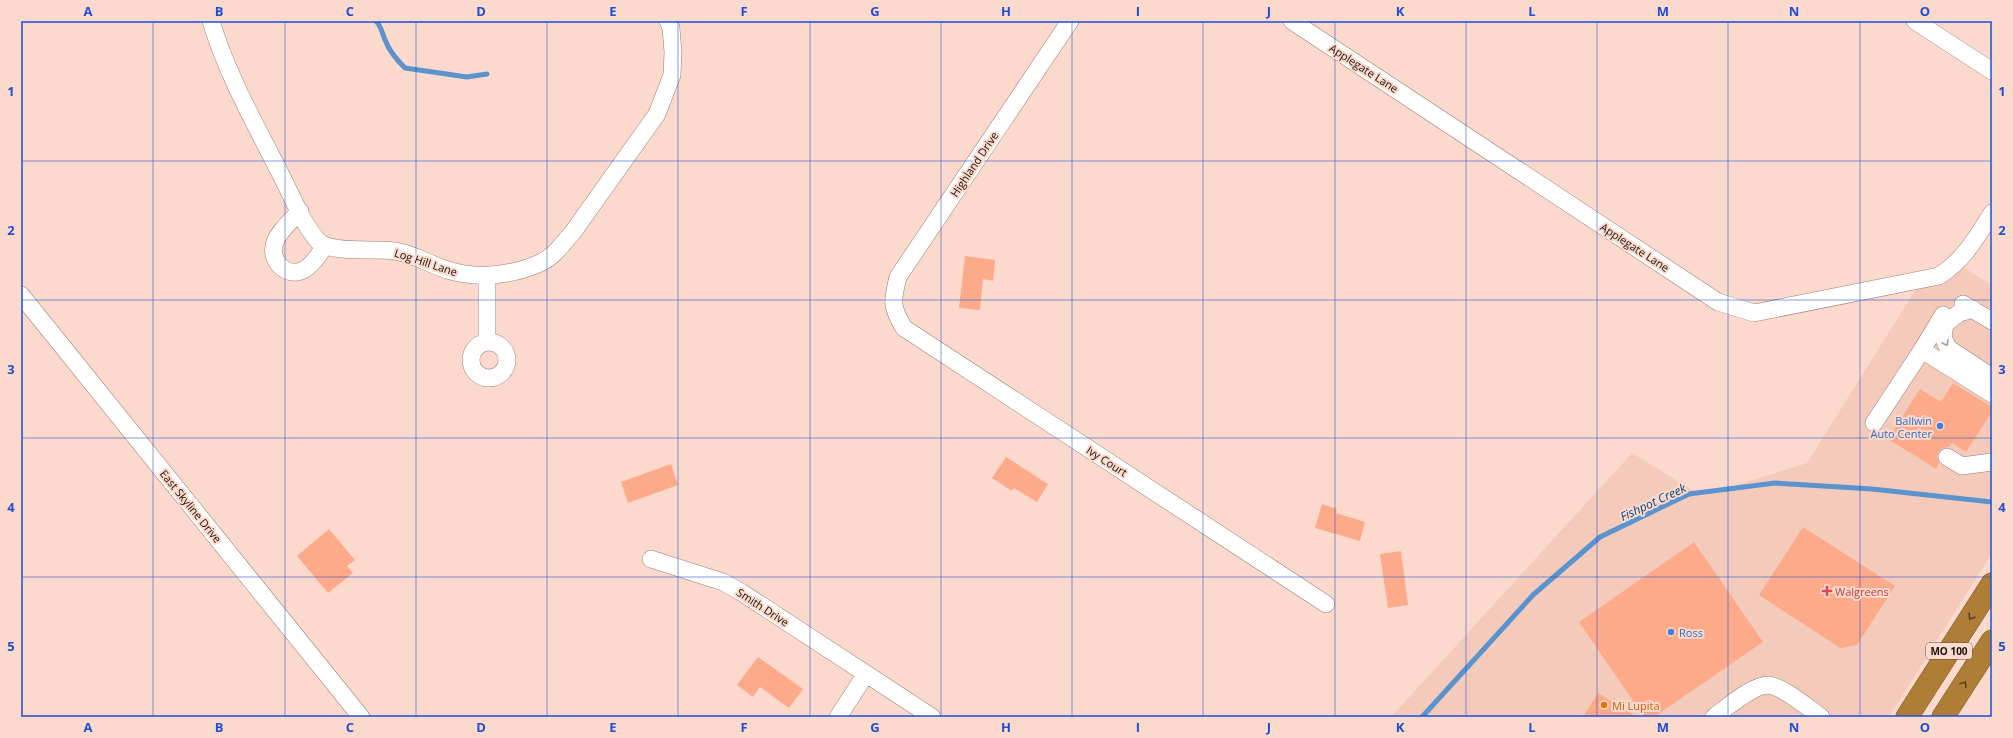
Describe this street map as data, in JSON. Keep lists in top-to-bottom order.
{
  "streets": {
    "highway": ["MO 100"],
    "street": [
      "Applegate Lane",
      "Highland Drive",
      "Log Hill Lane",
      "Ivy Court",
      "East Skyline Drive",
      "Smith Drive"
    ]
  },
  "crossings": [
    ["Highland Drive", "Ivy Court"]
  ],
  "water": ["Fishpot Creek"],
  "places": {
    "other": ["Ballwin Auto Center", "Ross", "Mi Lupita"],
    "health": ["Walgreens"]
  },
  "grid": {
    "columns": [
      "A",
      "B",
      "C",
      "D",
      "E",
      "F",
      "G",
      "H",
      "I",
      "J",
      "K",
      "L",
      "M",
      "N",
      "O"
    ],
    "rows": [
      "1",
      "2",
      "3",
      "4",
      "5"
    ]
  }
}
